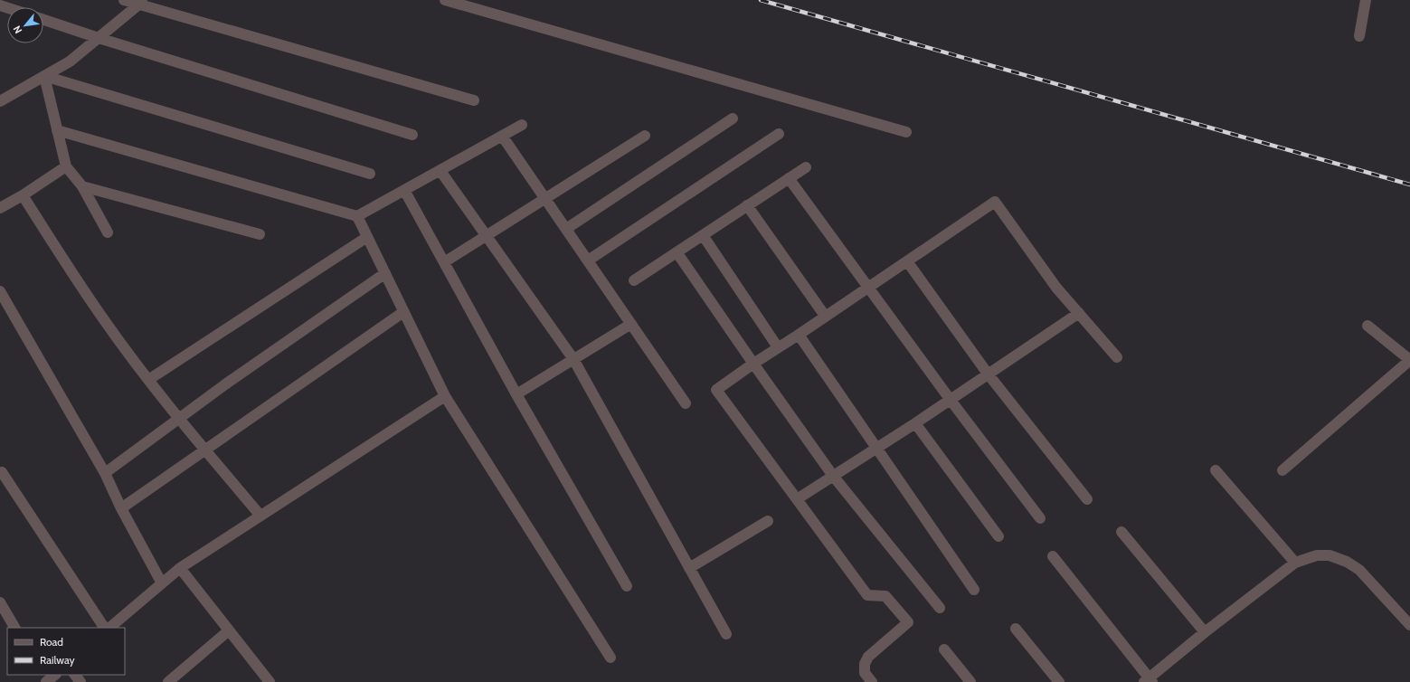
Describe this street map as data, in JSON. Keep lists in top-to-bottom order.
{
  "legend": ["Road", "Railway"],
  "north": "bottom left"
}
